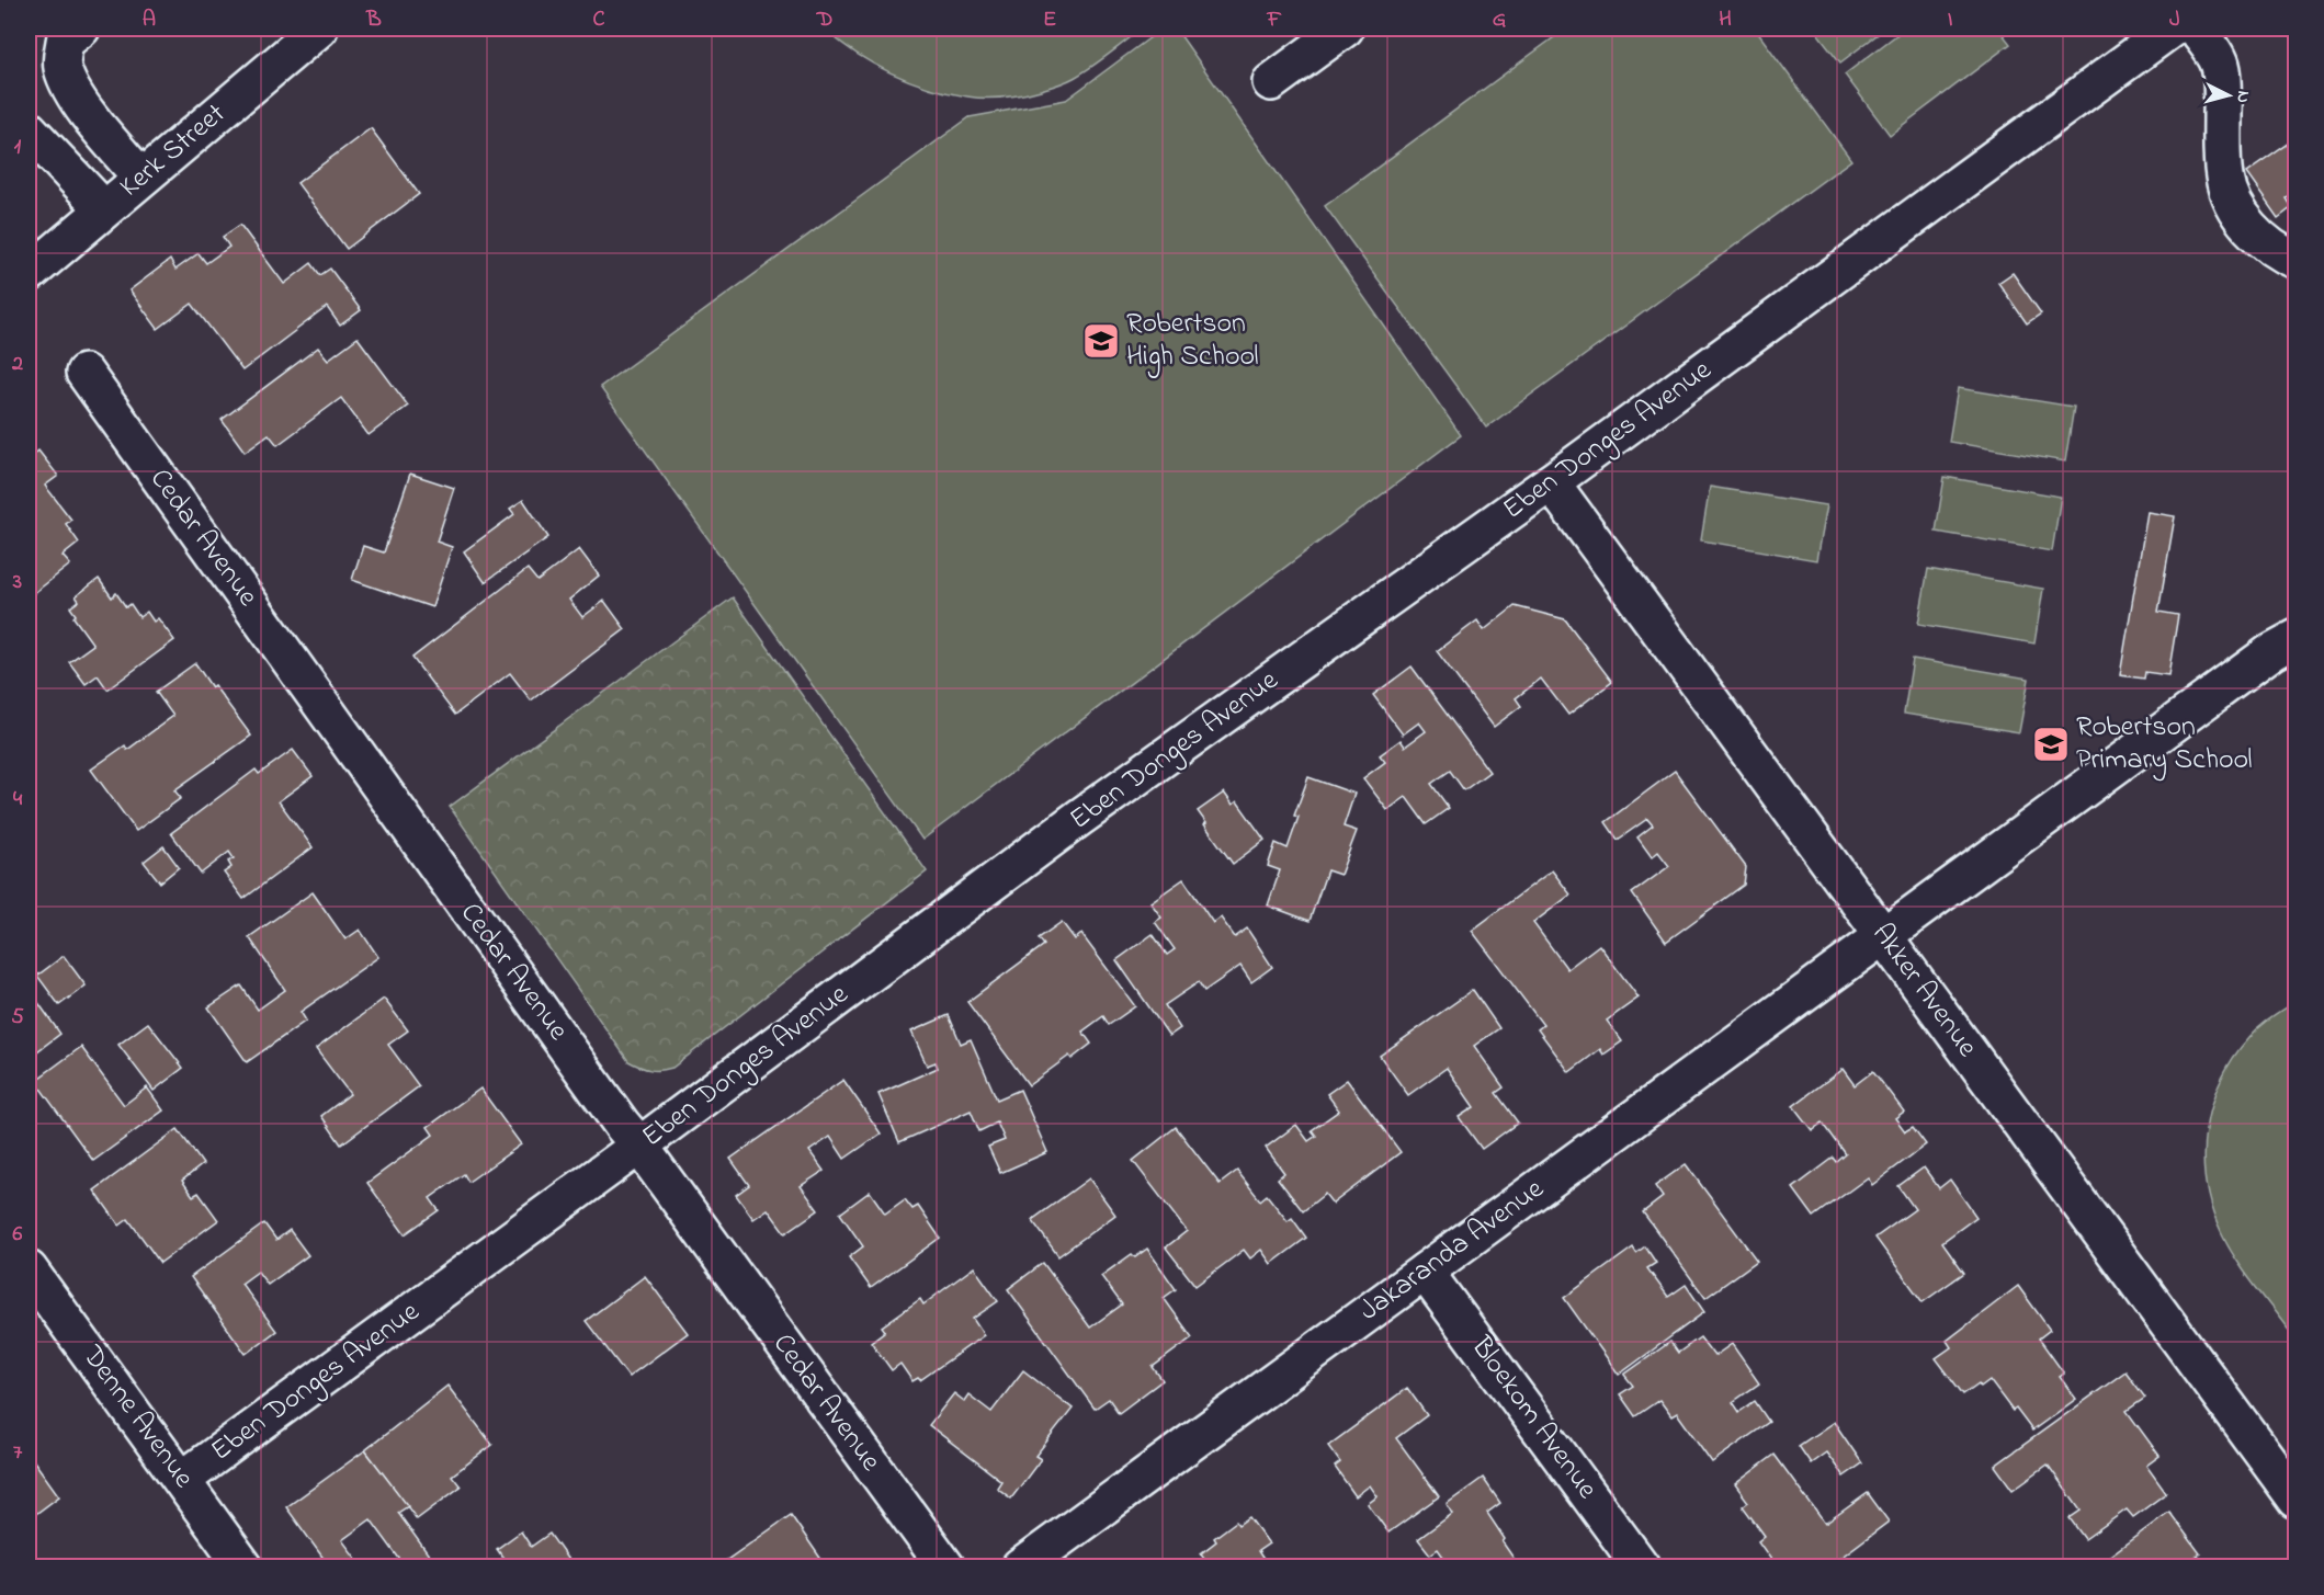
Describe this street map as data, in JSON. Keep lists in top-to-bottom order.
{
  "streets": {
    "street": [
      "Kerk Street",
      "Eben Donges Avenue",
      "Cedar Avenue",
      "Akker Avenue",
      "Jakaranda Avenue",
      "Denne Avenue",
      "Bloekom Avenue"
    ]
  },
  "crossings": [
    ["Eben Donges Avenue", "Cedar Avenue"],
    ["Eben Donges Avenue", "Akker Avenue"],
    ["Eben Donges Avenue", "Denne Avenue"],
    ["Akker Avenue", "Jakaranda Avenue"],
    ["Jakaranda Avenue", "Bloekom Avenue"]
  ],
  "places": {
    "school or university": ["Robertson High School", "Robertson Primary School"]
  },
  "north": "right",
  "grid": {
    "columns": [
      "A",
      "B",
      "C",
      "D",
      "E",
      "F",
      "G",
      "H",
      "I",
      "J"
    ],
    "rows": [
      "1",
      "2",
      "3",
      "4",
      "5",
      "6",
      "7"
    ]
  }
}
